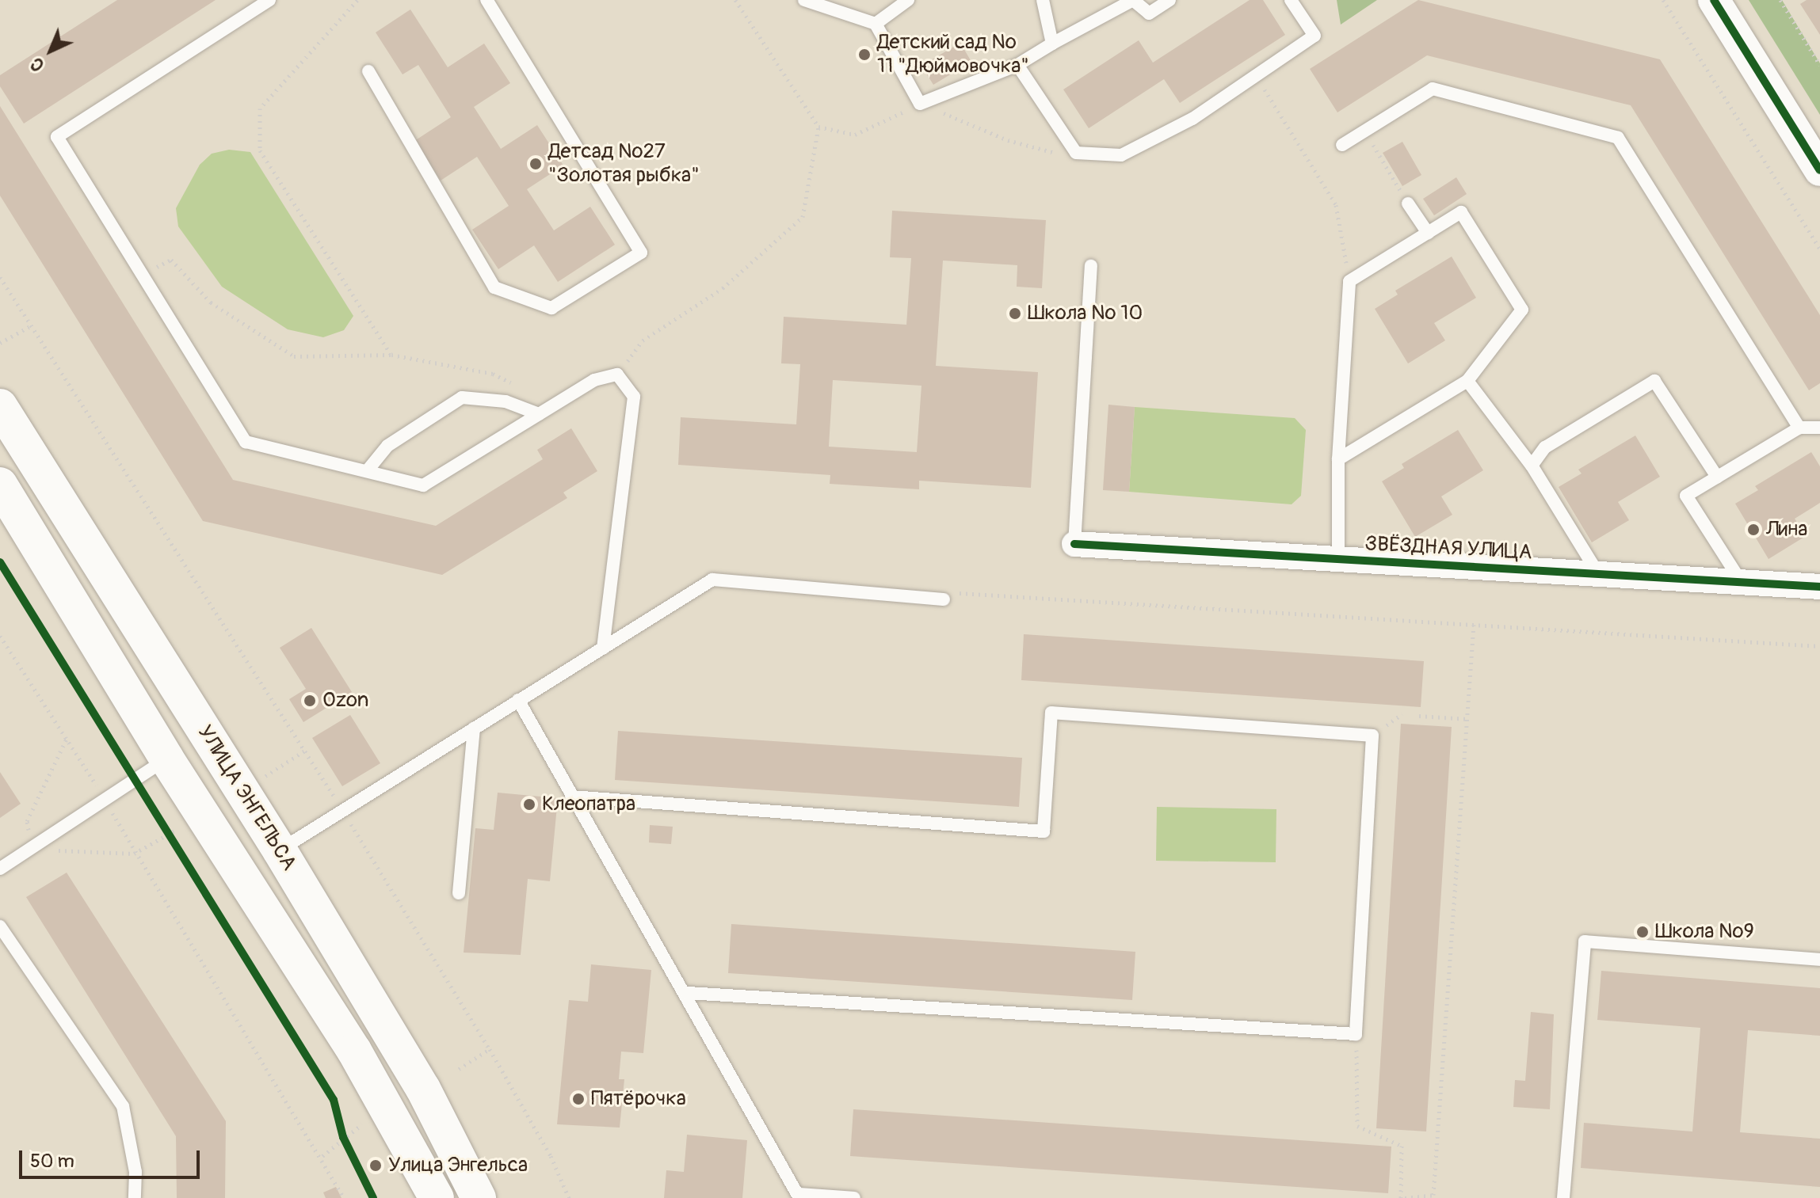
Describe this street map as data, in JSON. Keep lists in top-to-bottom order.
{
  "streets": {
    "main road": ["УЛИЦА ЭНГЕЛЬСА"],
    "street": ["ЗВЁЗДНАЯ УЛИЦА"]
  },
  "places": [
    "Детский сад № 11 \"Дюймовочка\"",
    "Детсад №27 \"Золотая рыбка\"",
    "Школа № 10",
    "Лина",
    "Ozon",
    "Клеопатра",
    "Школа №9",
    "Пятёрочка",
    "Улица Энгельса"
  ],
  "scale_bar": "50 m",
  "north": "bottom left"
}
